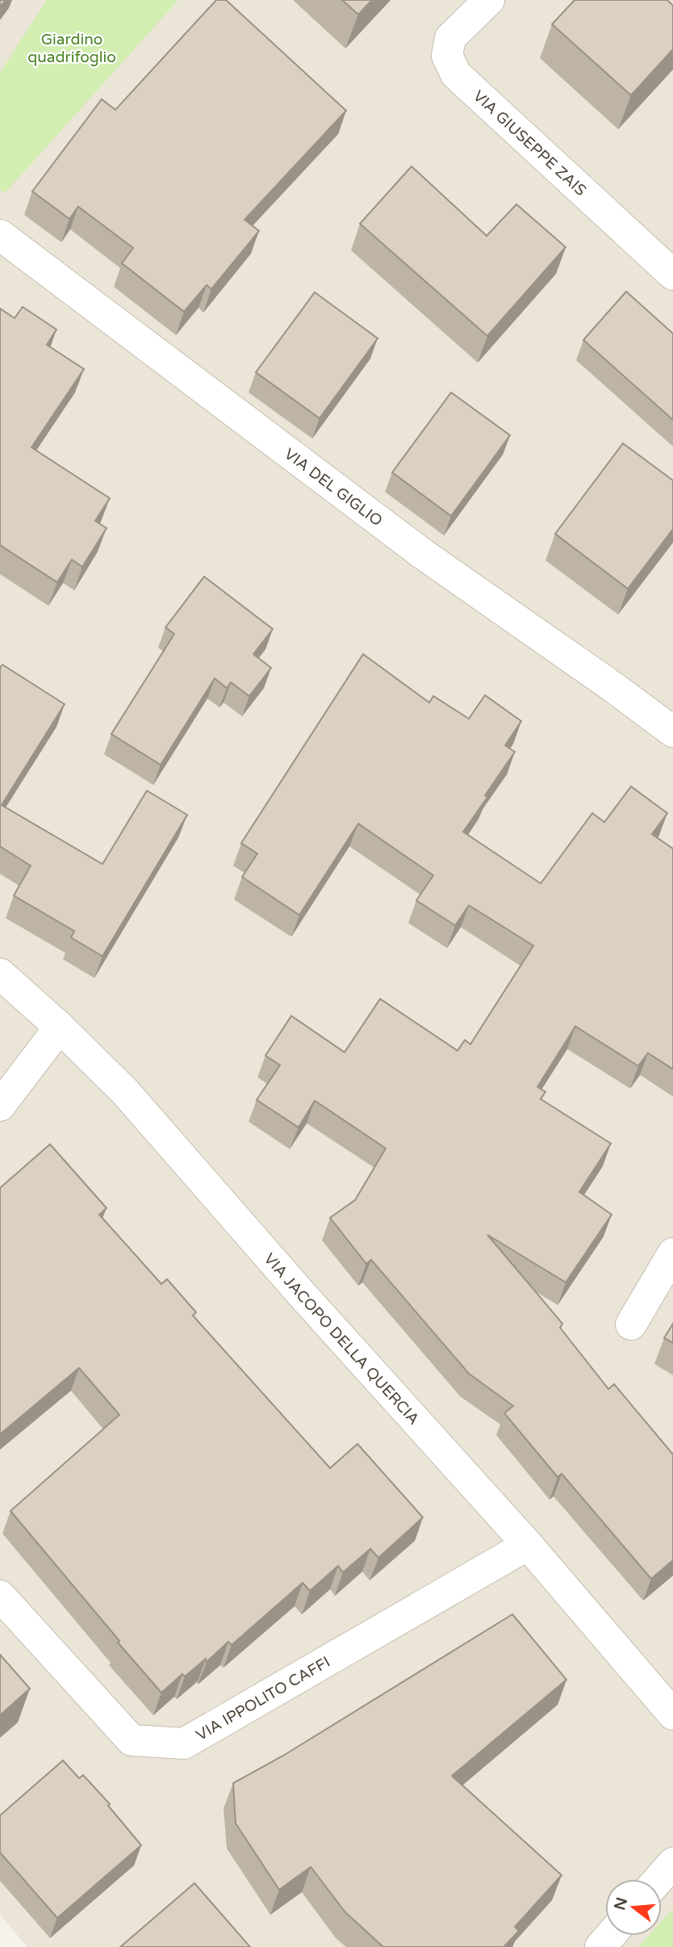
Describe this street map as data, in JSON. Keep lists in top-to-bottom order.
{
  "streets": {
    "street": [
      "VIA GIUSEPPE ZAIS",
      "VIA DEL GIGLIO",
      "VIA JACOPO DELLA QUERCIA",
      "VIA IPPOLITO CAFFI"
    ]
  },
  "crossings": [
    ["VIA JACOPO DELLA QUERCIA", "VIA IPPOLITO CAFFI"]
  ],
  "parks": ["Giardino quadrifoglio"],
  "north": "left"
}
